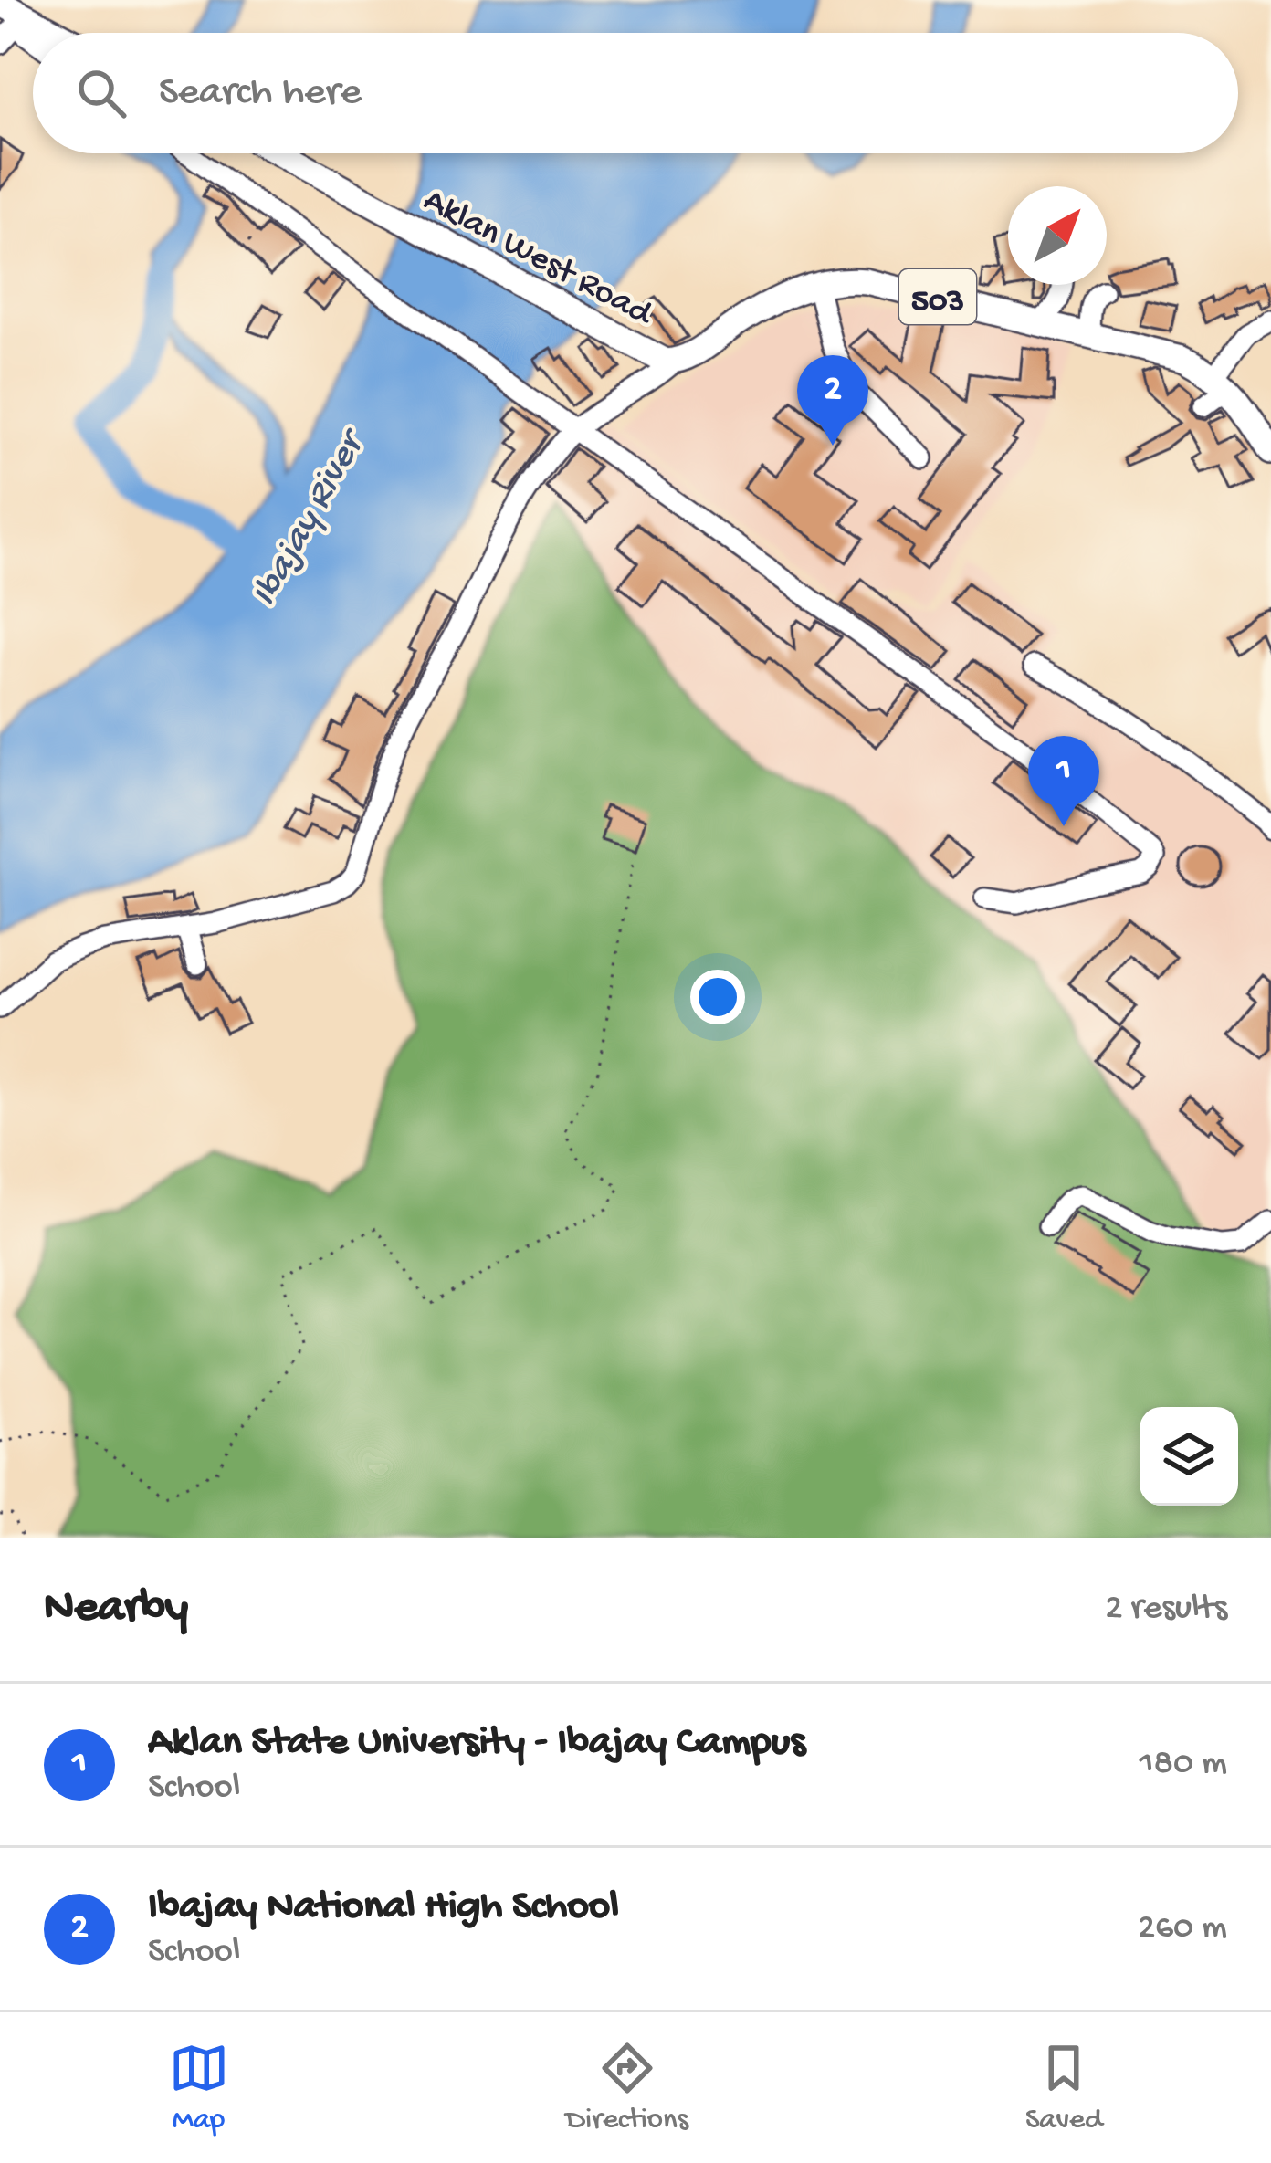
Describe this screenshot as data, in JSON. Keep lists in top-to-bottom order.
{
  "streets": {
    "main road": ["Aklan West Road", "503"]
  },
  "water": ["Ibajay River"],
  "north": "top right",
  "page": {
    "search": "Search here",
    "pins": ["2", "1"],
    "heading": ["Nearby", "2 results"],
    "list": [
      {
        "mark": "1",
        "name": "Aklan State University - Ibajay Campus",
        "note": "School",
        "value": "180 m"
      },
      {
        "mark": "2",
        "name": "Ibajay National High School",
        "note": "School",
        "value": "260 m"
      }
    ],
    "nav": ["Map", "Directions", "Saved"]
  }
}
